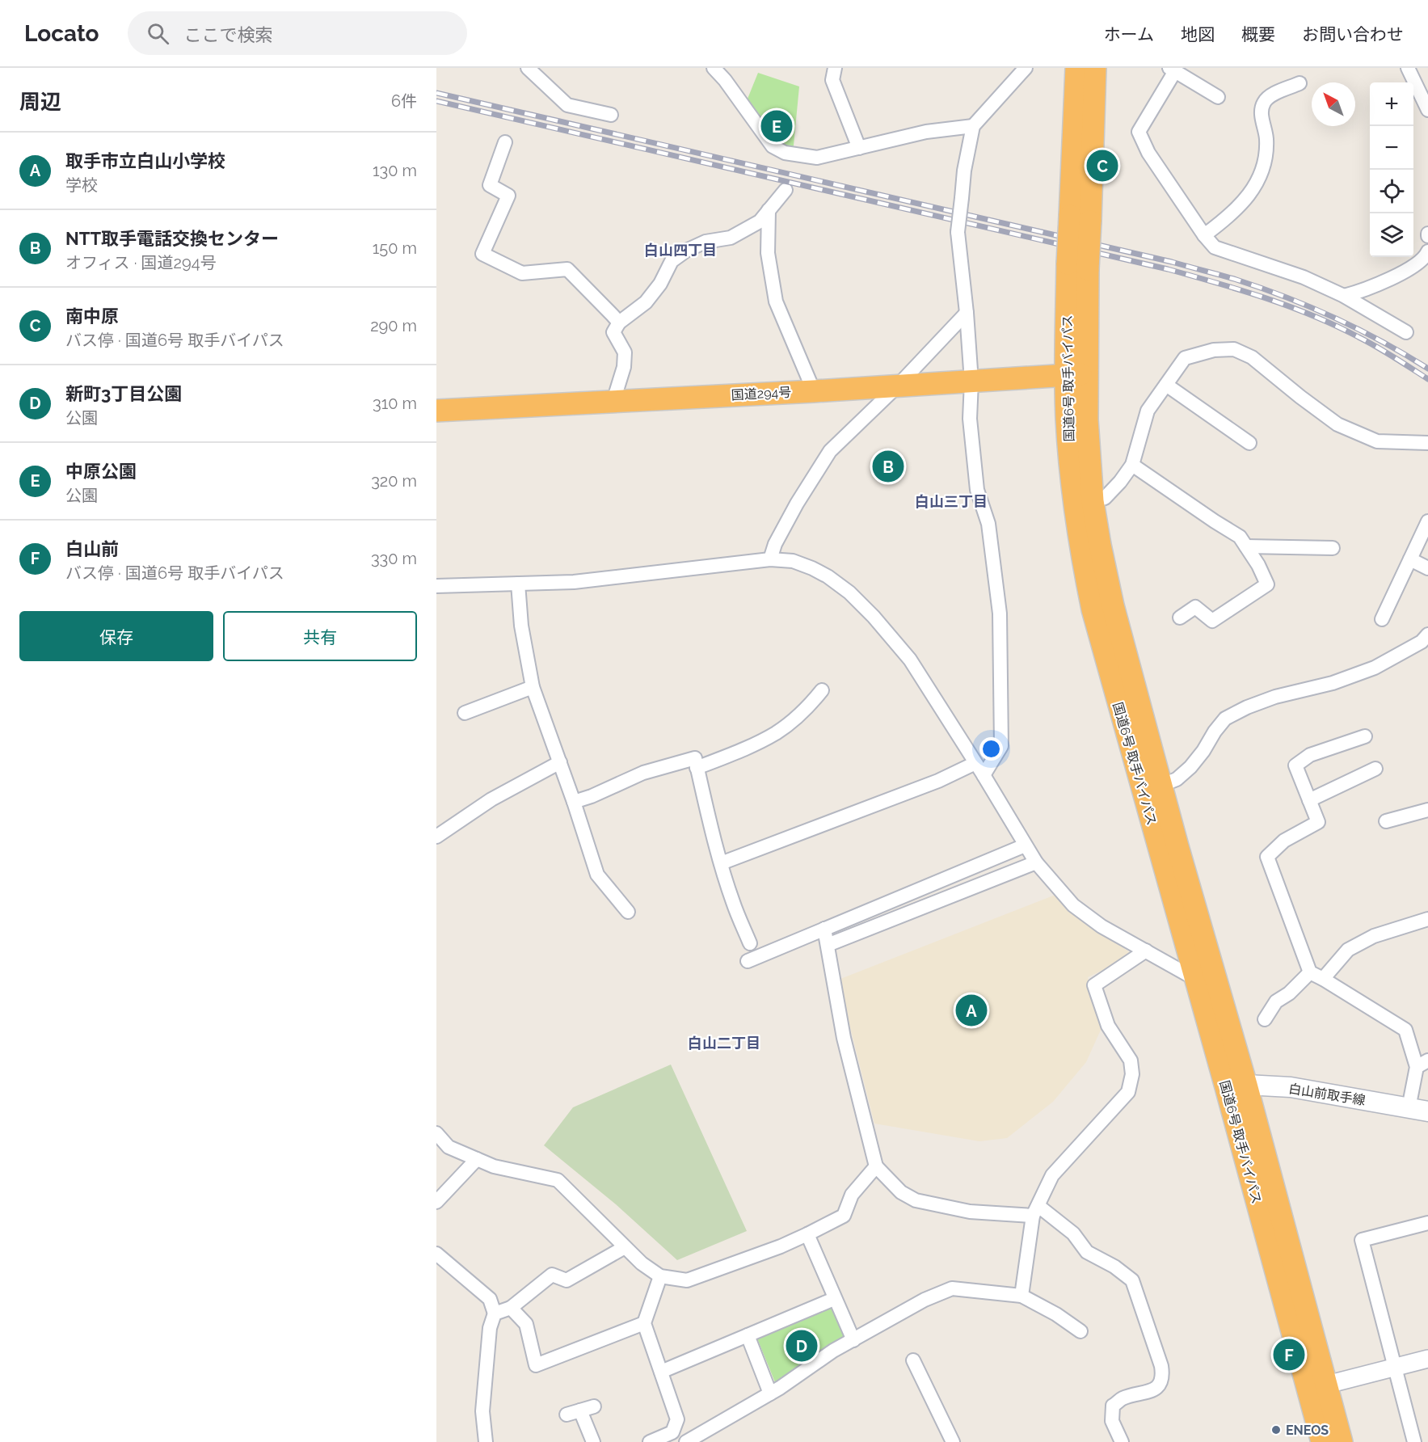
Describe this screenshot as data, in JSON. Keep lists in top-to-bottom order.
{
  "streets": {
    "highway": ["国道6号 取手バイパス", "国道294号"],
    "main road": ["白山前取手線"]
  },
  "crossings": [
    ["国道6号 取手バイパス", "国道294号"],
    ["国道6号 取手バイパス", "白山前取手線"]
  ],
  "districts": ["白山四丁目", "白山三丁目", "白山二丁目"],
  "places": ["ENEOS"],
  "north": "top left",
  "page": {
    "header": "Locato",
    "search": "ここで検索",
    "nav": [
      "ホーム",
      "地図",
      "概要",
      "お問い合わせ"
    ],
    "heading": ["周辺", "6件"],
    "map_buttons": ["+", "−"],
    "pins": [
      "E",
      "C",
      "B",
      "A",
      "D",
      "F"
    ],
    "list": [
      {
        "mark": "A",
        "name": "取手市立白山小学校",
        "note": "学校",
        "value": "130 m"
      },
      {
        "mark": "B",
        "name": "NTT取手電話交換センター",
        "note": "オフィス · 国道294号",
        "value": "150 m"
      },
      {
        "mark": "C",
        "name": "南中原",
        "note": "バス停 · 国道6号 取手バイパス",
        "value": "290 m"
      },
      {
        "mark": "D",
        "name": "新町3丁目公園",
        "note": "公園",
        "value": "310 m"
      },
      {
        "mark": "E",
        "name": "中原公園",
        "note": "公園",
        "value": "320 m"
      },
      {
        "mark": "F",
        "name": "白山前",
        "note": "バス停 · 国道6号 取手バイパス",
        "value": "330 m"
      }
    ],
    "buttons": ["保存", "共有"]
  }
}
